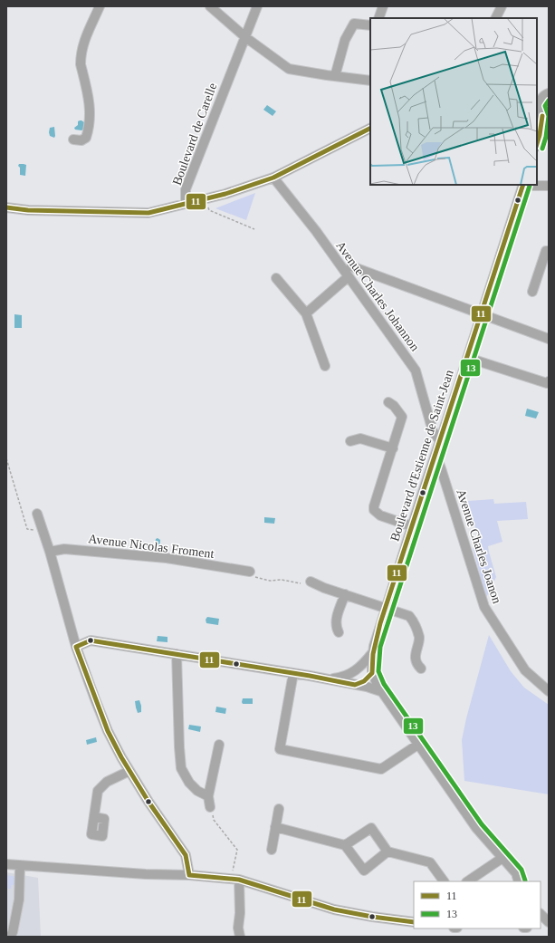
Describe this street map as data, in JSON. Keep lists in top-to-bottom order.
{
  "streets": {
    "street": [
      "Boulevard de Carelle",
      "Avenue Charles Johannon",
      "Boulevard d'Estienne de Saint-Jean",
      "Avenue Nicolas Froment",
      "Avenue Charles Joanon"
    ]
  },
  "crossings": [
    ["Avenue Charles Johannon", "Boulevard d'Estienne de Saint-Jean"],
    ["Boulevard d'Estienne de Saint-Jean", "Avenue Charles Joanon"]
  ],
  "lines": ["transit line 13", "transit line 11"],
  "legend": ["11", "13"]
}
